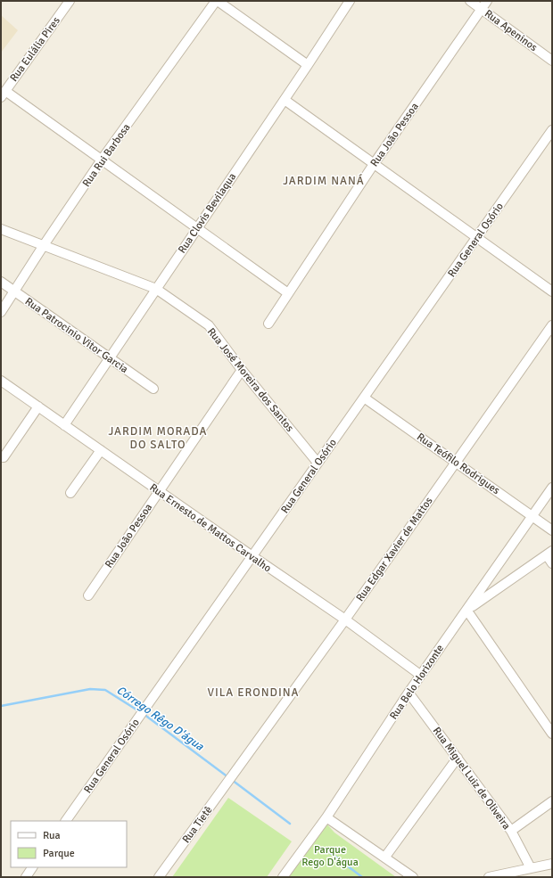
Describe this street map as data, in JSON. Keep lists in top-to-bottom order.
{
  "streets": {
    "street": [
      "Rua Apeninos",
      "Rua Eulália Pires",
      "Rua João Pessoa",
      "Rua Rui Barbosa",
      "Rua Clovis Bevilaqua",
      "Rua General Osório",
      "Rua Patrocinio Vitor Garcia",
      "Rua José Moreira dos Santos",
      "Rua Teófilo Rodrigues",
      "Rua Ernesto de Mattos Carvalho",
      "Rua Edgar Xavier de Mattos",
      "Rua Belo Horizonte",
      "Rua Miguel Luiz de Oliveira",
      "Rua Tietê"
    ]
  },
  "crossings": [
    ["Rua Apeninos", "Rua João Pessoa"],
    ["Rua João Pessoa", "Rua José Moreira dos Santos"],
    ["Rua João Pessoa", "Rua Ernesto de Mattos Carvalho"],
    ["Rua Rui Barbosa", "Rua Patrocinio Vitor Garcia"],
    ["Rua Rui Barbosa", "Rua José Moreira dos Santos"],
    ["Rua Clovis Bevilaqua", "Rua Patrocinio Vitor Garcia"],
    ["Rua Clovis Bevilaqua", "Rua José Moreira dos Santos"],
    ["Rua Clovis Bevilaqua", "Rua Ernesto de Mattos Carvalho"],
    ["Rua General Osório", "Rua José Moreira dos Santos"],
    ["Rua General Osório", "Rua Teófilo Rodrigues"],
    ["Rua General Osório", "Rua Ernesto de Mattos Carvalho"],
    ["Rua Teófilo Rodrigues", "Rua Edgar Xavier de Mattos"],
    ["Rua Teófilo Rodrigues", "Rua Belo Horizonte"],
    ["Rua Ernesto de Mattos Carvalho", "Rua Edgar Xavier de Mattos"],
    ["Rua Ernesto de Mattos Carvalho", "Rua Belo Horizonte"],
    ["Rua Edgar Xavier de Mattos", "Rua Tietê"],
    ["Rua Belo Horizonte", "Rua Miguel Luiz de Oliveira"]
  ],
  "districts": ["JARDIM NANÁ", "JARDIM MORADA DO SALTO", "VILA ERONDINA"],
  "water": ["Córrego Rêgo D'água"],
  "parks": ["Parque Rego D'água"],
  "legend": ["Rua", "Parque"]
}
